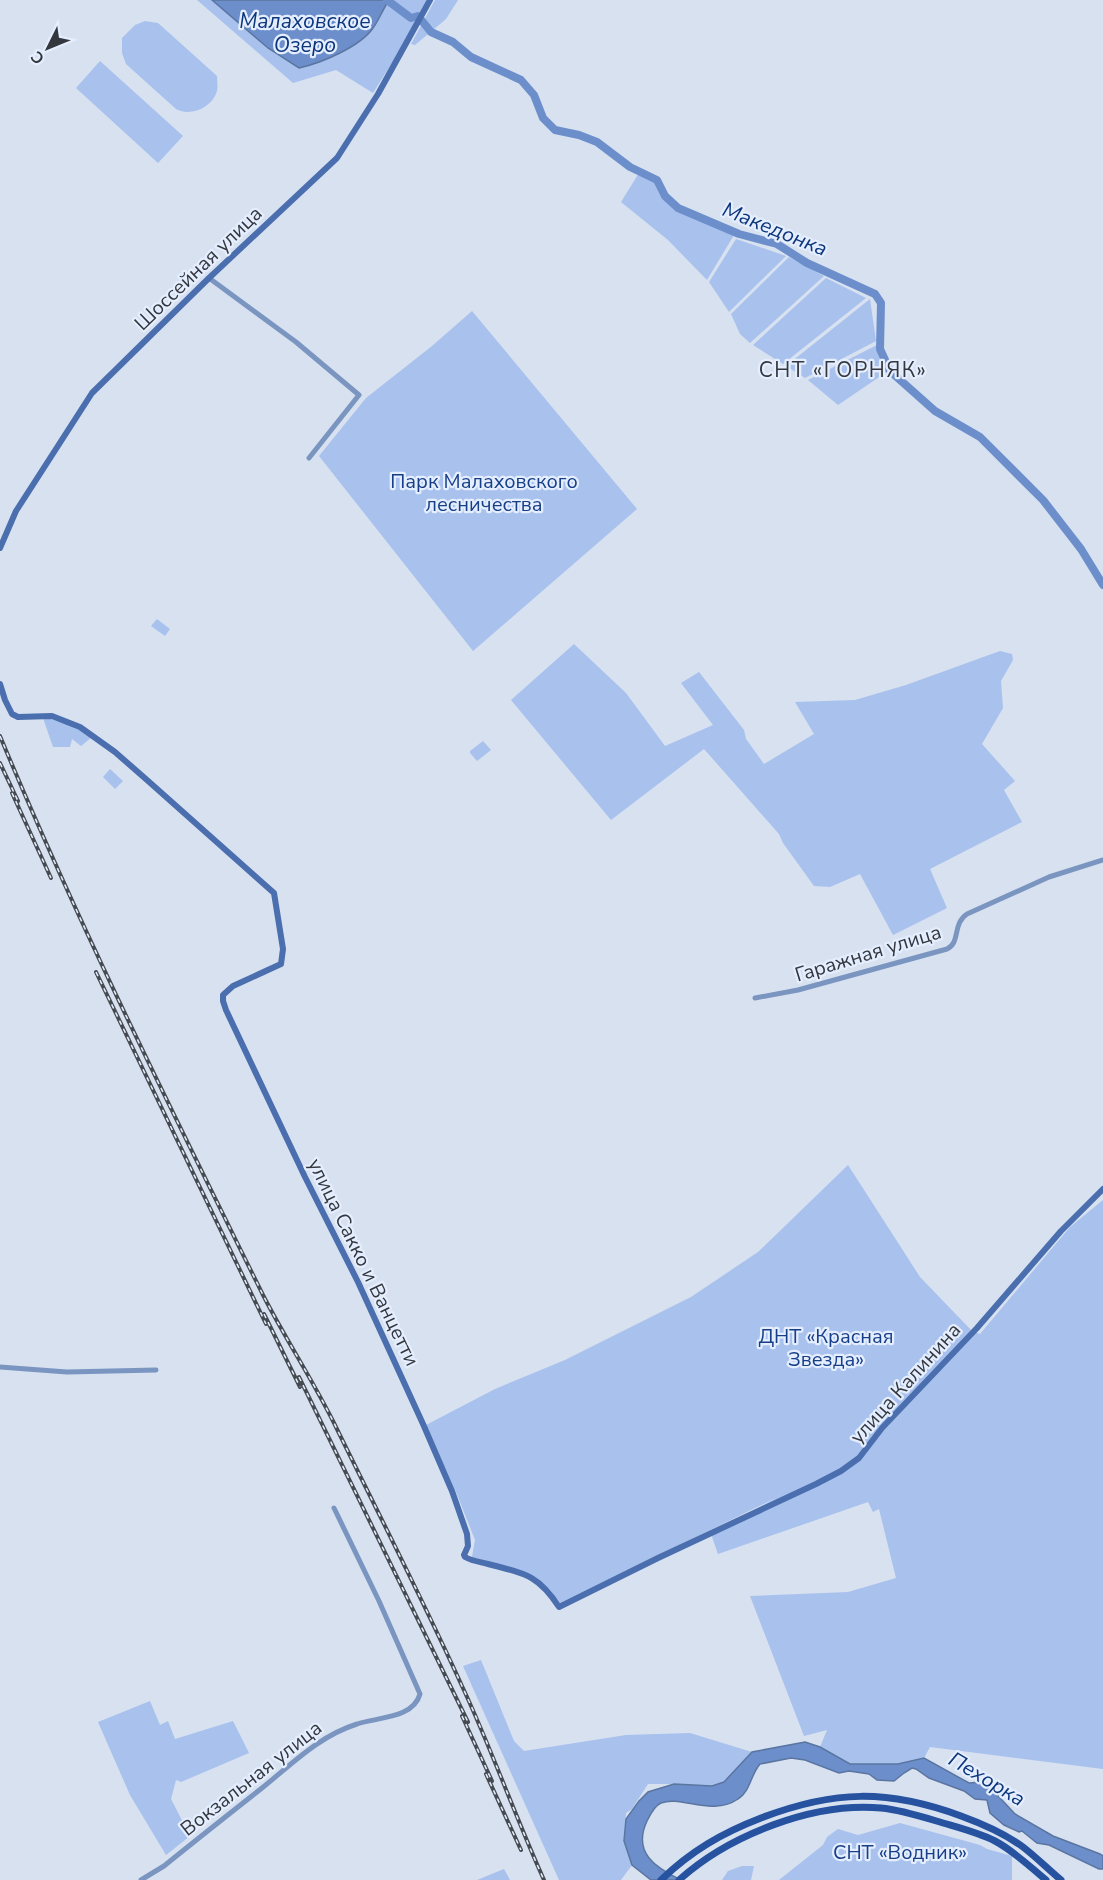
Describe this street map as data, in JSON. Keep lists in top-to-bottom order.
{
  "streets": {
    "main road": ["Шоссейная улица", "улица Сакко и Ванцетти", "улица Калинина"],
    "street": ["Гаражная улица", "Вокзальная улица"]
  },
  "crossings": [
    ["улица Сакко и Ванцетти", "улица Калинина"]
  ],
  "districts": ["СНТ «ГОРНЯК»"],
  "water": ["Малаховское Озеро", "Македонка", "Пехорка"],
  "parks": ["Парк Малаховского лесничества", "ДНТ «Красная Звезда»", "СНТ «Водник»"],
  "north": "bottom left"
}
